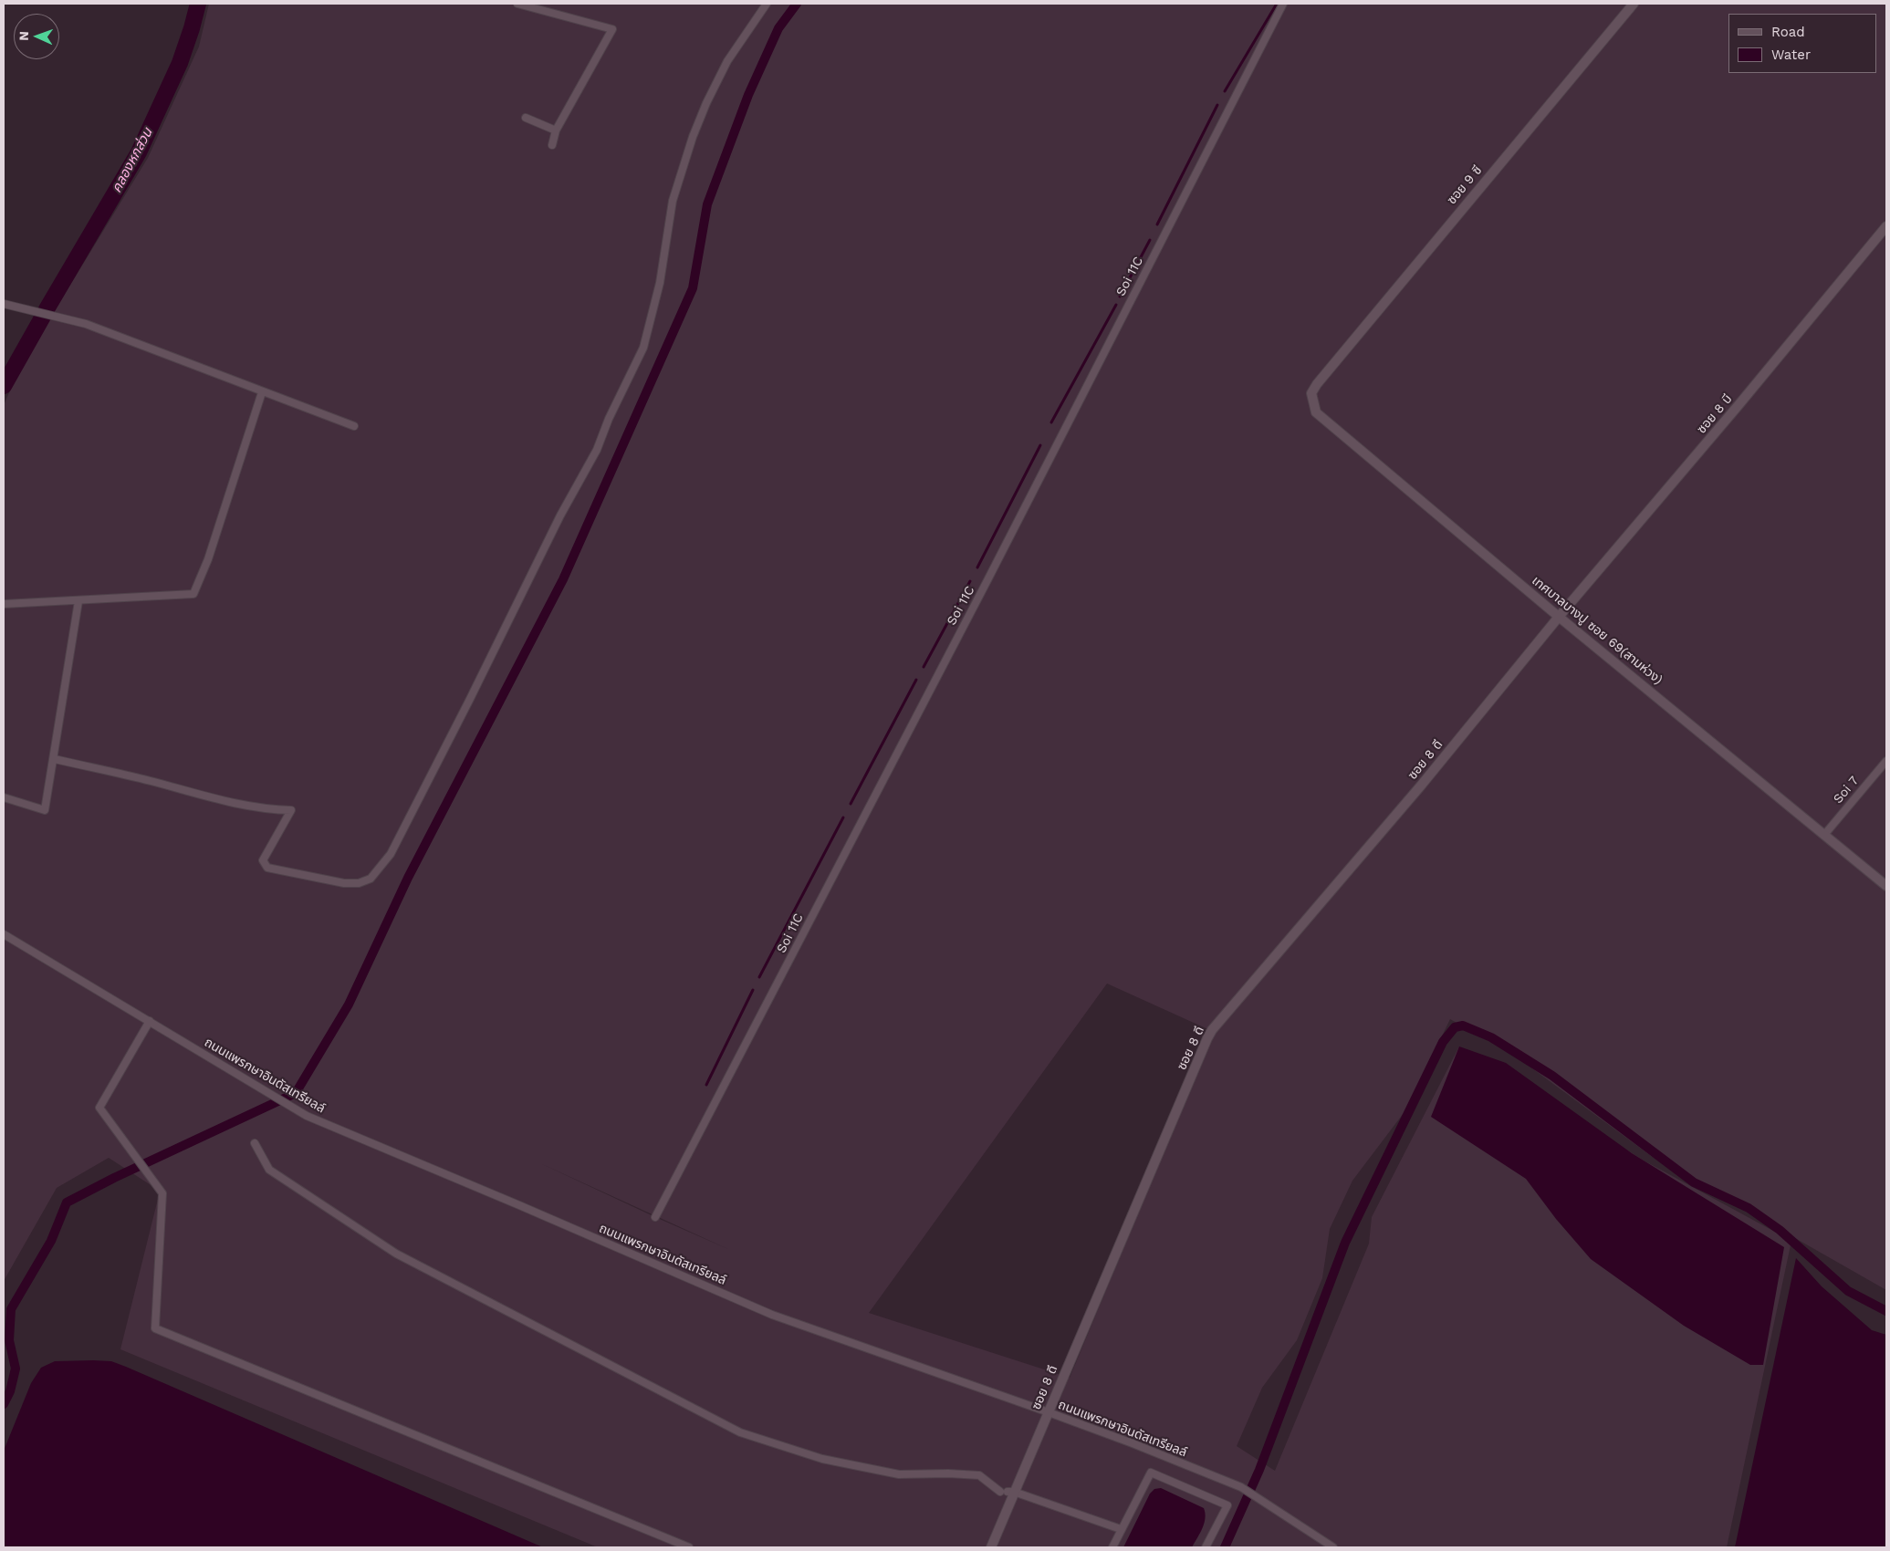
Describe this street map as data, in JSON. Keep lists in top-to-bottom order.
{
  "streets": {
    "street": [
      "ซอย 9 ซี",
      "Soi 11C",
      "ซอย 8 บี",
      "เทศบาลบางปู ซอย 69(สามห่วง)",
      "ซอย 8 ดี",
      "Soi 7",
      "ถนนแพรกษาอินดัสเทรียลล์"
    ]
  },
  "crossings": [
    ["ซอย 9 ซี", "เทศบาลบางปู ซอย 69(สามห่วง)"],
    ["ซอย 8 บี", "เทศบาลบางปู ซอย 69(สามห่วง)"],
    ["ซอย 8 บี", "ซอย 8 ดี"],
    ["เทศบาลบางปู ซอย 69(สามห่วง)", "ซอย 8 ดี"],
    ["เทศบาลบางปู ซอย 69(สามห่วง)", "Soi 7"],
    ["ซอย 8 ดี", "ถนนแพรกษาอินดัสเทรียลล์"]
  ],
  "water": ["คลองหกส่วน"],
  "legend": ["Road", "Water"],
  "north": "left"
}
